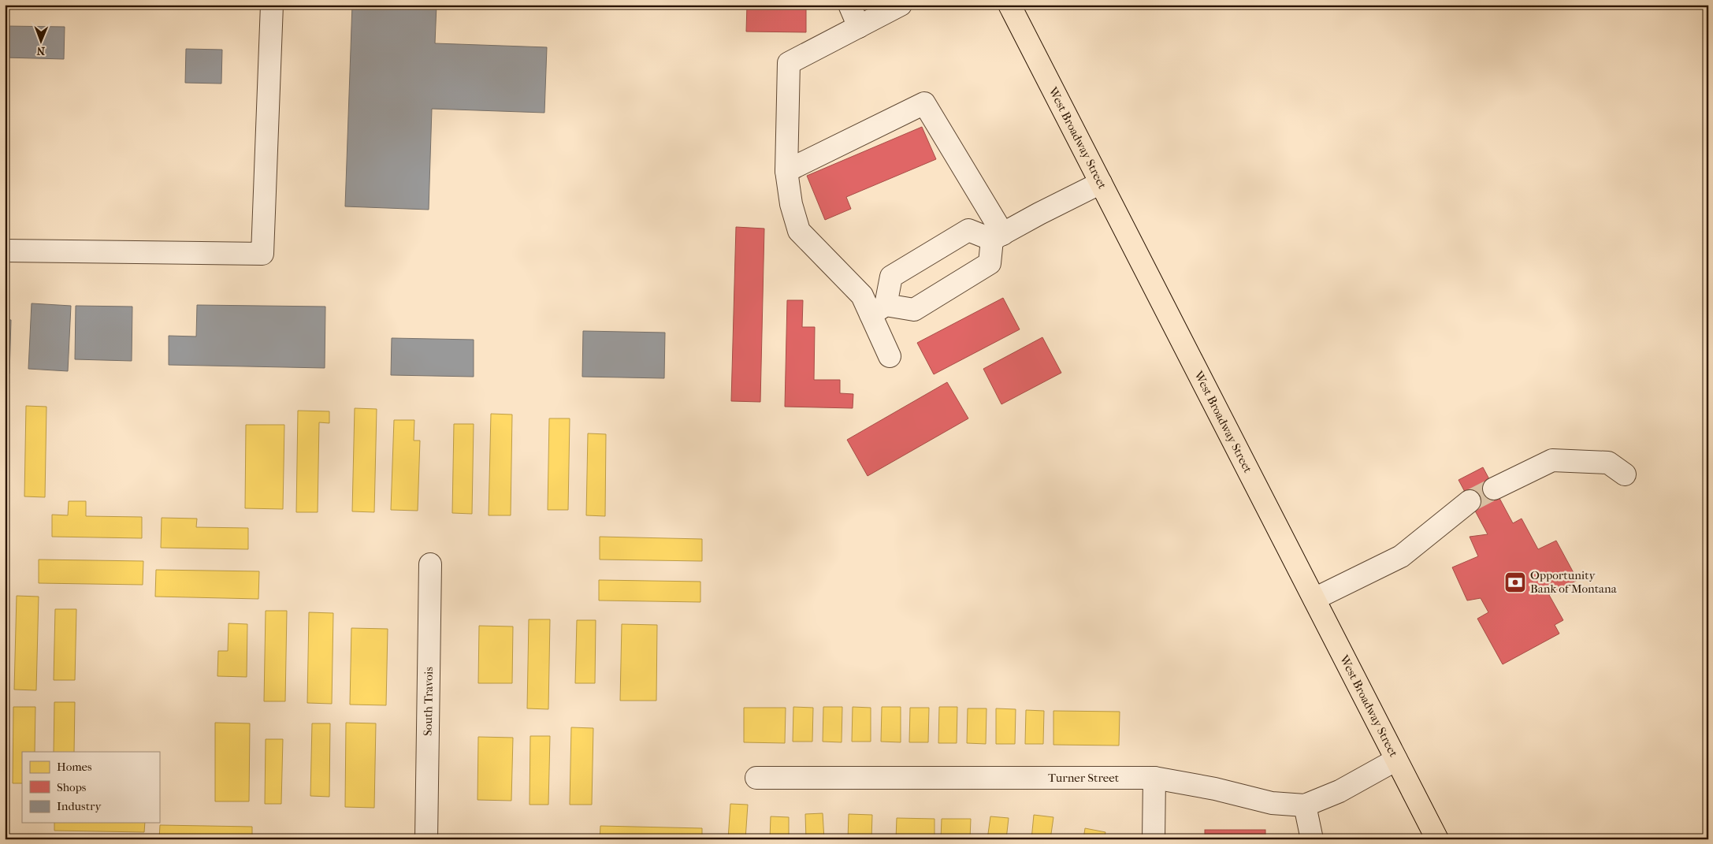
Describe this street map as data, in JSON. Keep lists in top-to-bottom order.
{
  "streets": {
    "main road": ["West Broadway Street"],
    "street": ["South Travois", "Turner Street"]
  },
  "crossings": [
    ["West Broadway Street", "Turner Street"]
  ],
  "places": {
    "bank": ["Opportunity Bank of Montana"]
  },
  "legend": ["Homes", "Shops", "Industry"],
  "north": "bottom"
}
